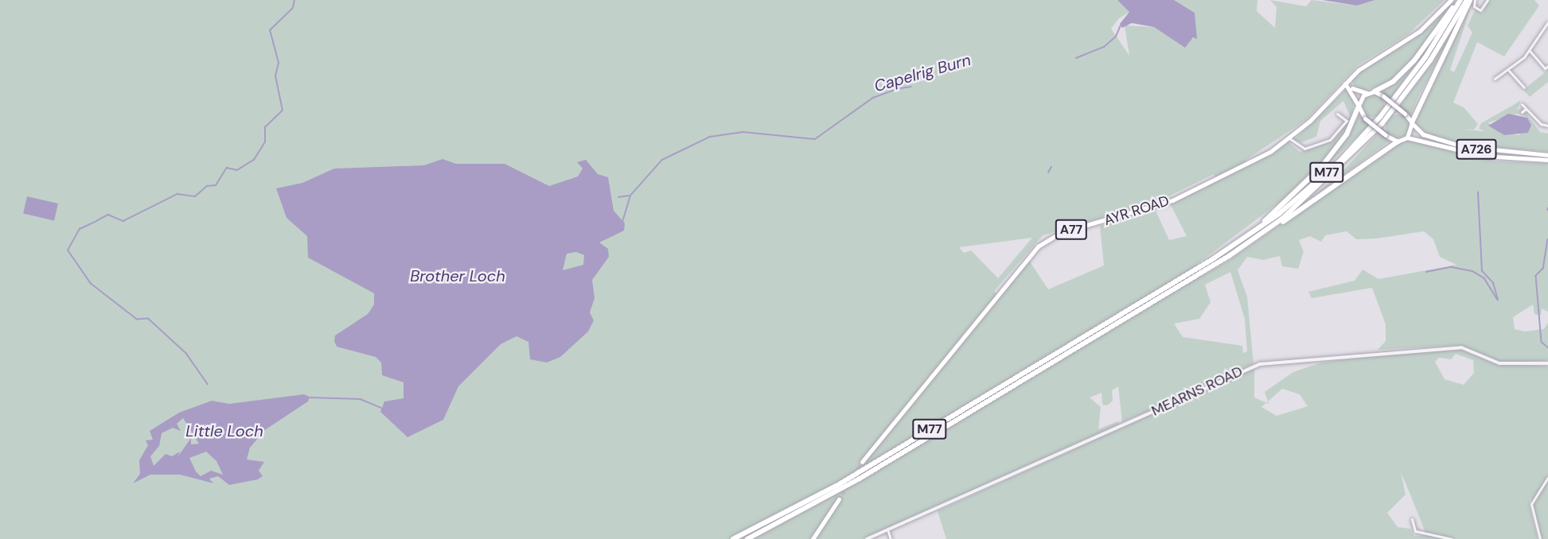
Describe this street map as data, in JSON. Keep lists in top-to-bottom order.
{
  "streets": {
    "highway": ["M77"],
    "main road": ["A726", "AYR ROAD", "A77"],
    "street": ["MEARNS ROAD"]
  },
  "crossings": [
    ["A726", "M77"]
  ],
  "water": ["Capelrig Burn", "Brother Loch", "Little Loch"]
}
